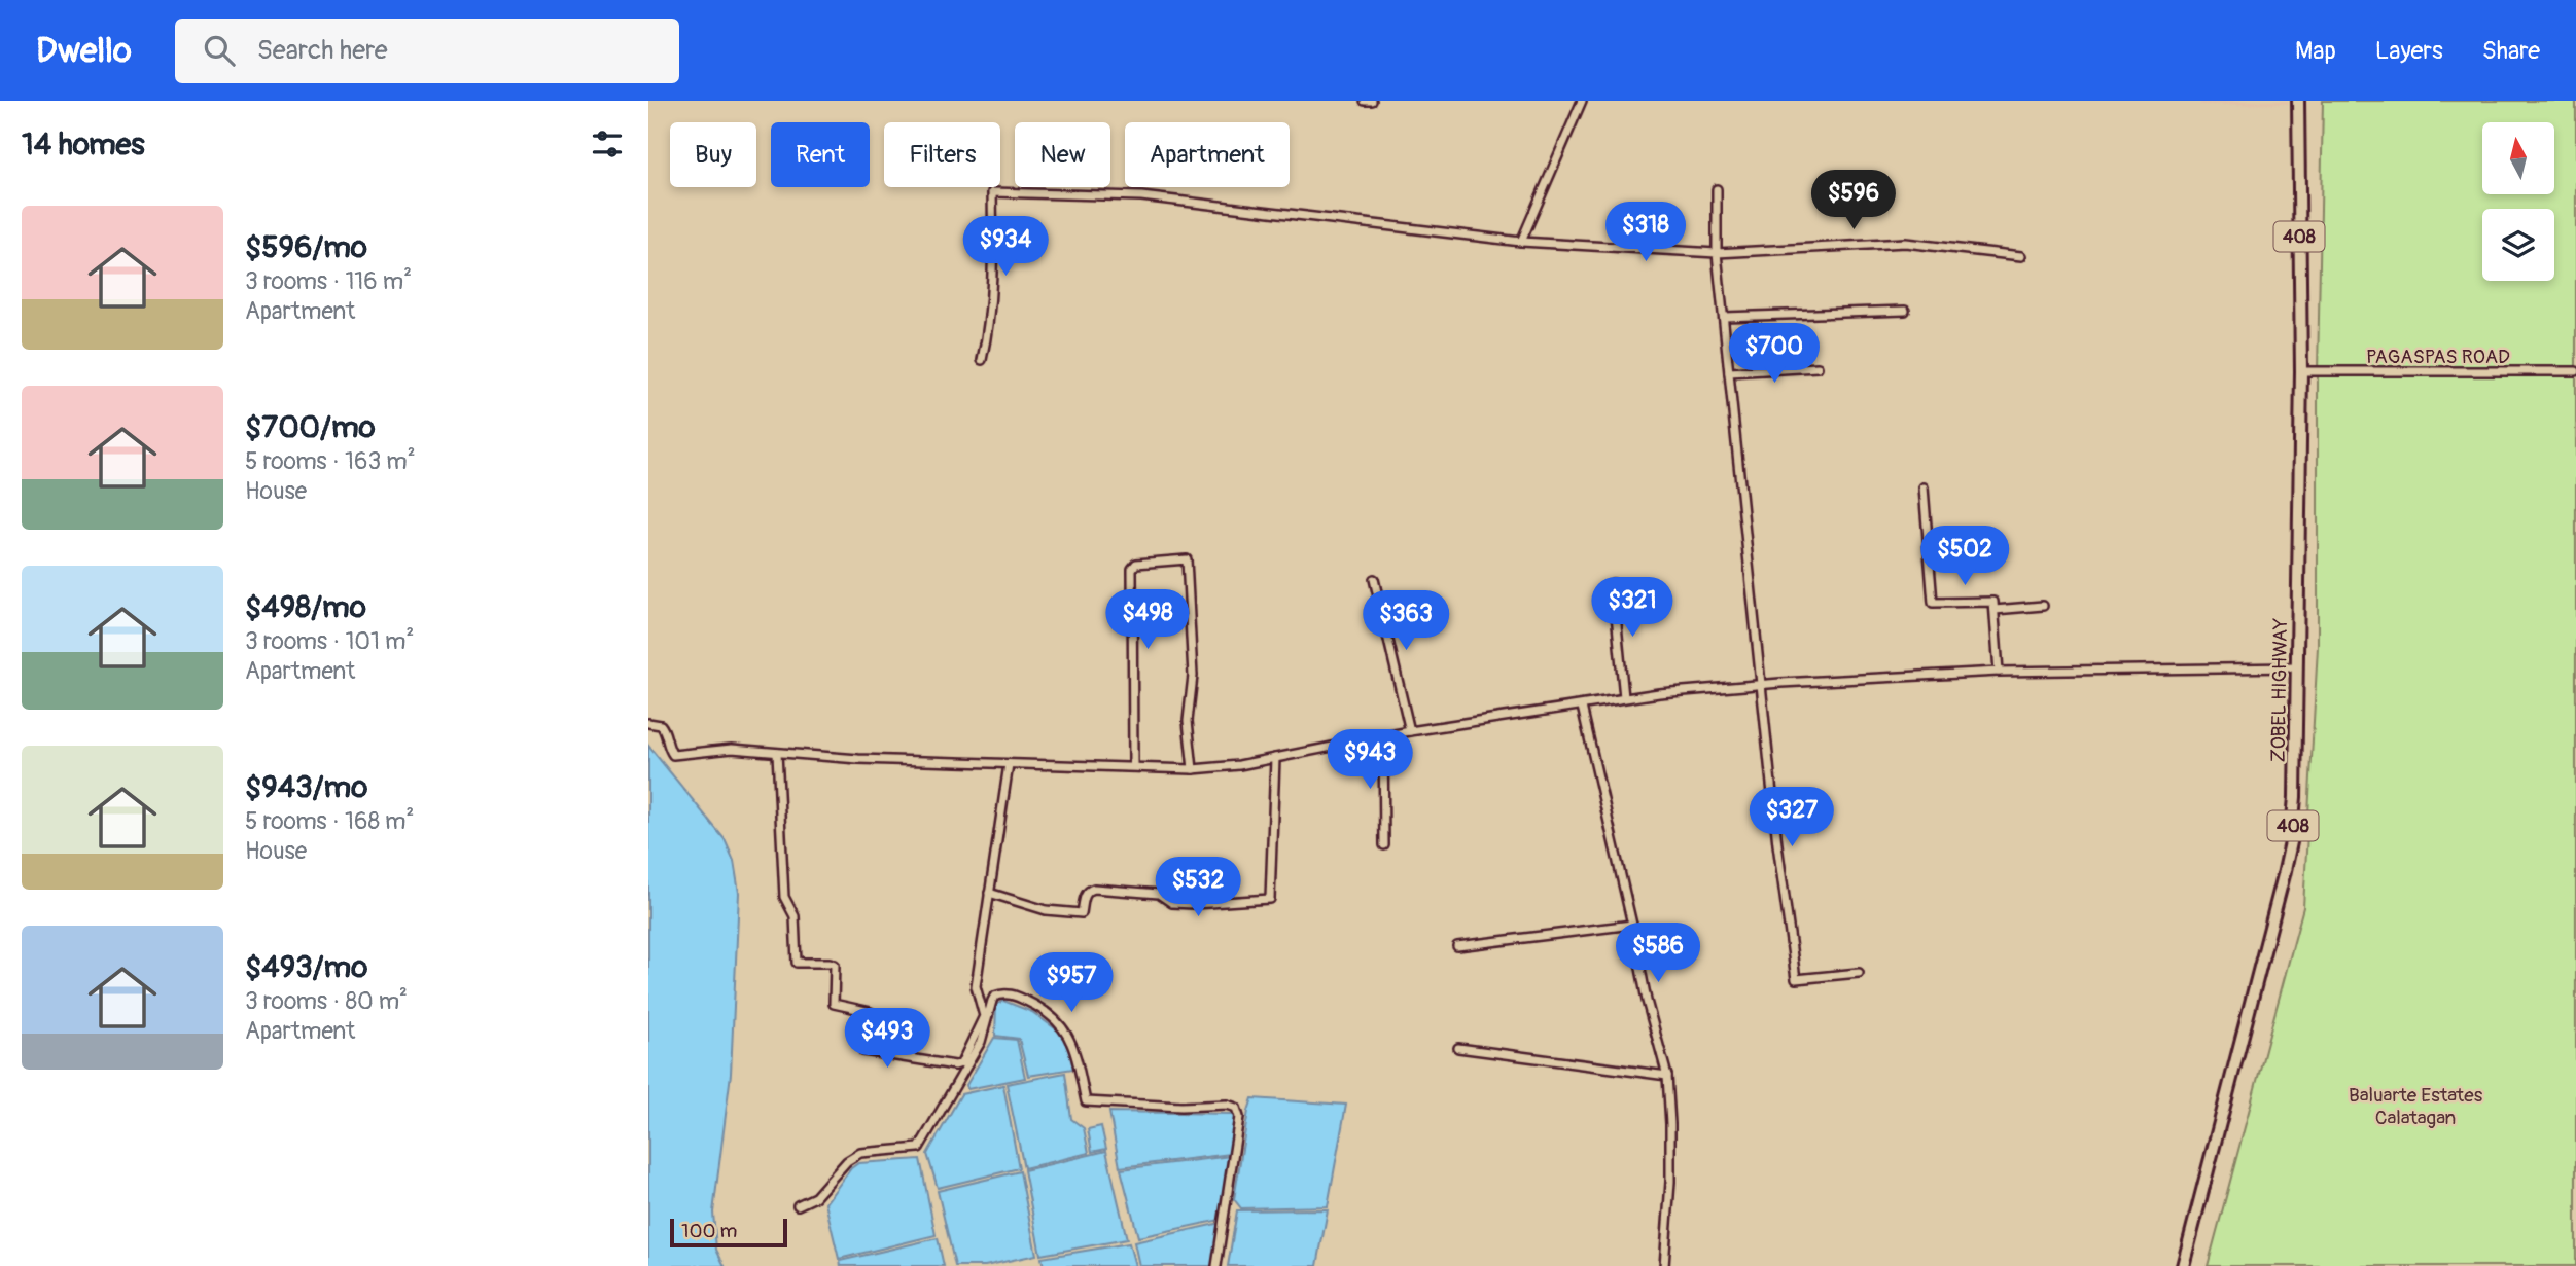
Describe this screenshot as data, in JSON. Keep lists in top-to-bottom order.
{
  "streets": {
    "main road": ["408", "ZOBEL HIGHWAY"],
    "street": ["PAGASPAS ROAD"]
  },
  "crossings": [
    ["PAGASPAS ROAD", "ZOBEL HIGHWAY"]
  ],
  "parks": ["Baluarte Estates Calatagan"],
  "scale_bar": "100 m",
  "north": "top",
  "page": {
    "header": "Dwello",
    "search": "Search here",
    "nav": ["Map", "Layers", "Share"],
    "heading": "14 homes",
    "chip": [
      "Buy",
      "Rent",
      "Filters",
      "New",
      "Apartment"
    ],
    "price": [
      "$596",
      "$318",
      "$934",
      "$700",
      "$502",
      "$321",
      "$498",
      "$363",
      "$943",
      "$327",
      "$532",
      "$586",
      "$957",
      "$493"
    ],
    "list": [
      {
        "name": "$596/mo",
        "note": "3 rooms · 116 m² · Apartment"
      },
      {
        "name": "$700/mo",
        "note": "5 rooms · 163 m² · House"
      },
      {
        "name": "$498/mo",
        "note": "3 rooms · 101 m² · Apartment"
      },
      {
        "name": "$943/mo",
        "note": "5 rooms · 168 m² · House"
      },
      {
        "name": "$493/mo",
        "note": "3 rooms · 80 m² · Apartment"
      }
    ],
    "scale": "100 m"
  }
}
